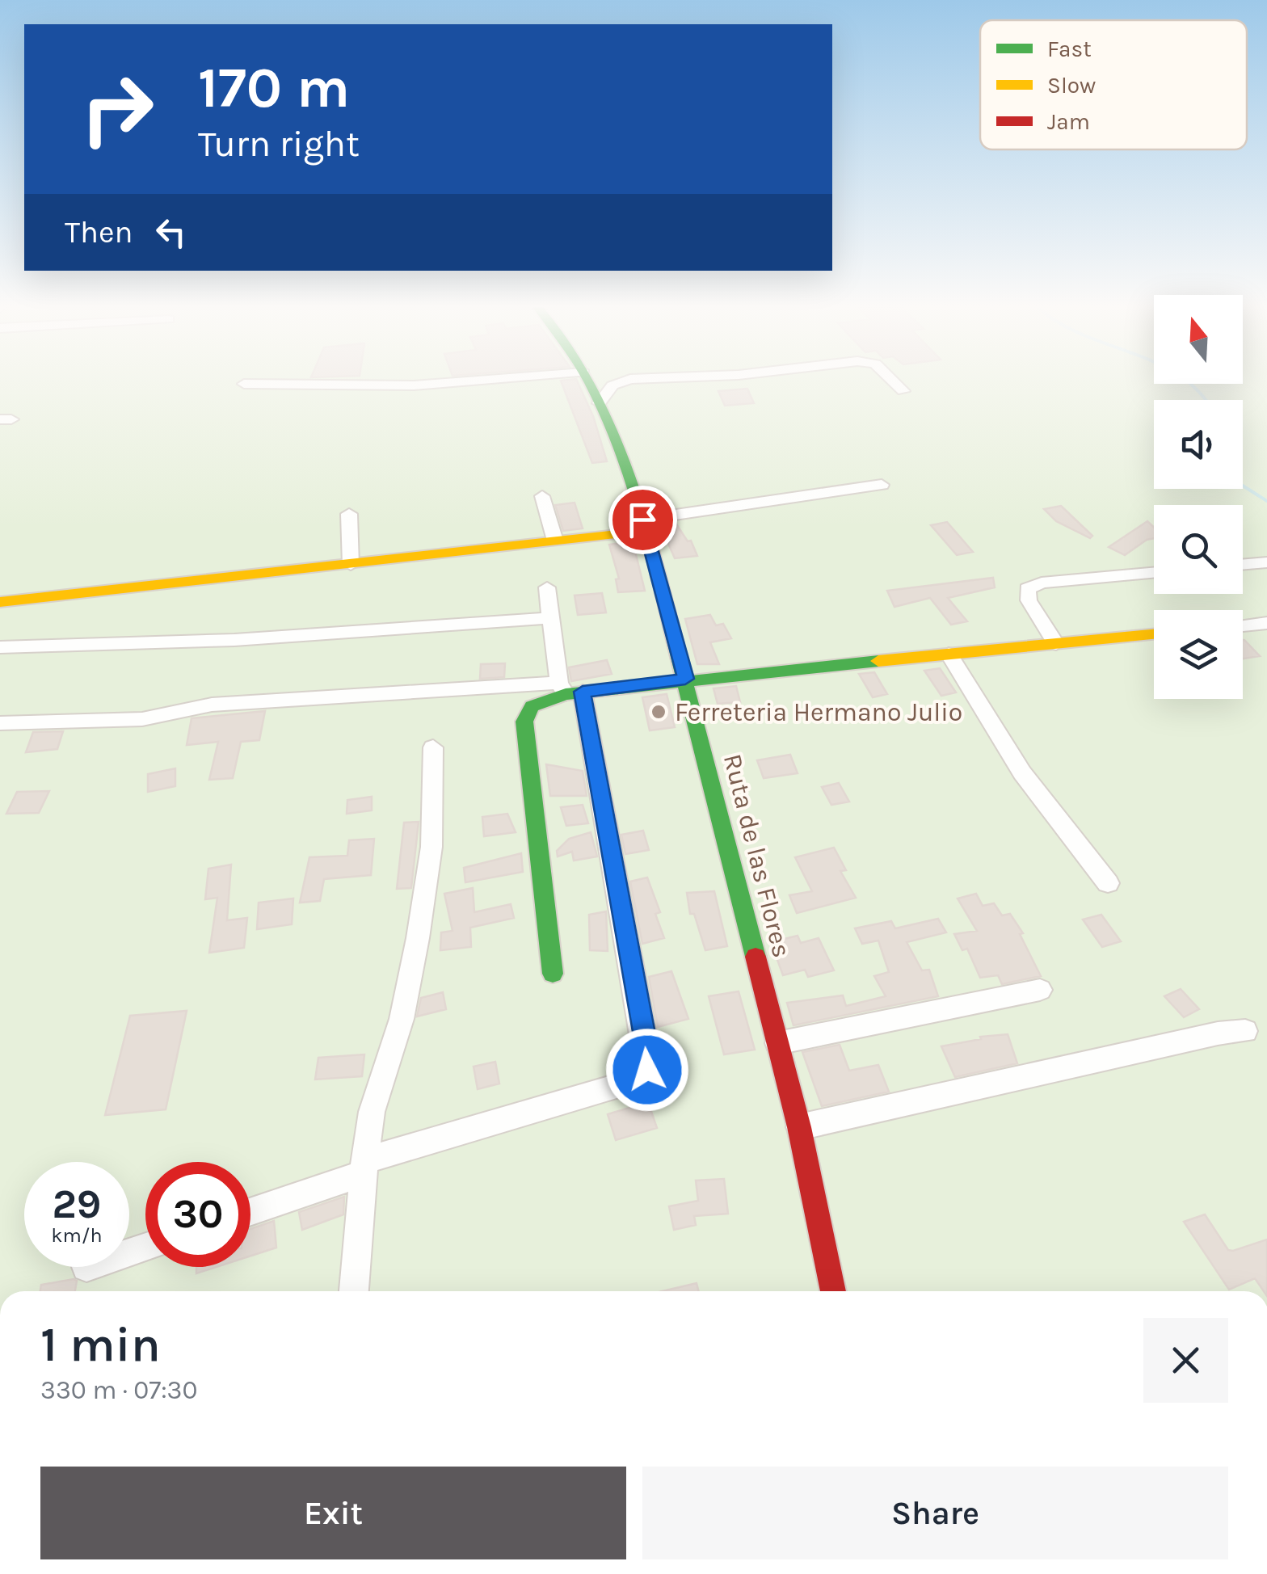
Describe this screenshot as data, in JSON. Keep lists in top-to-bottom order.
{
  "streets": {
    "street": ["Ruta de las Flores"]
  },
  "places": ["Ferreteria Hermano Julio"],
  "legend": ["Fast", "Slow", "Jam"],
  "north": "top",
  "page": {
    "turn": ["170 m", "Turn right"],
    "then": "Then",
    "speed": "29 km/h",
    "limit": "30",
    "heading": ["1 min", "330 m · 07:30"],
    "buttons": ["Exit", "Share"]
  }
}
